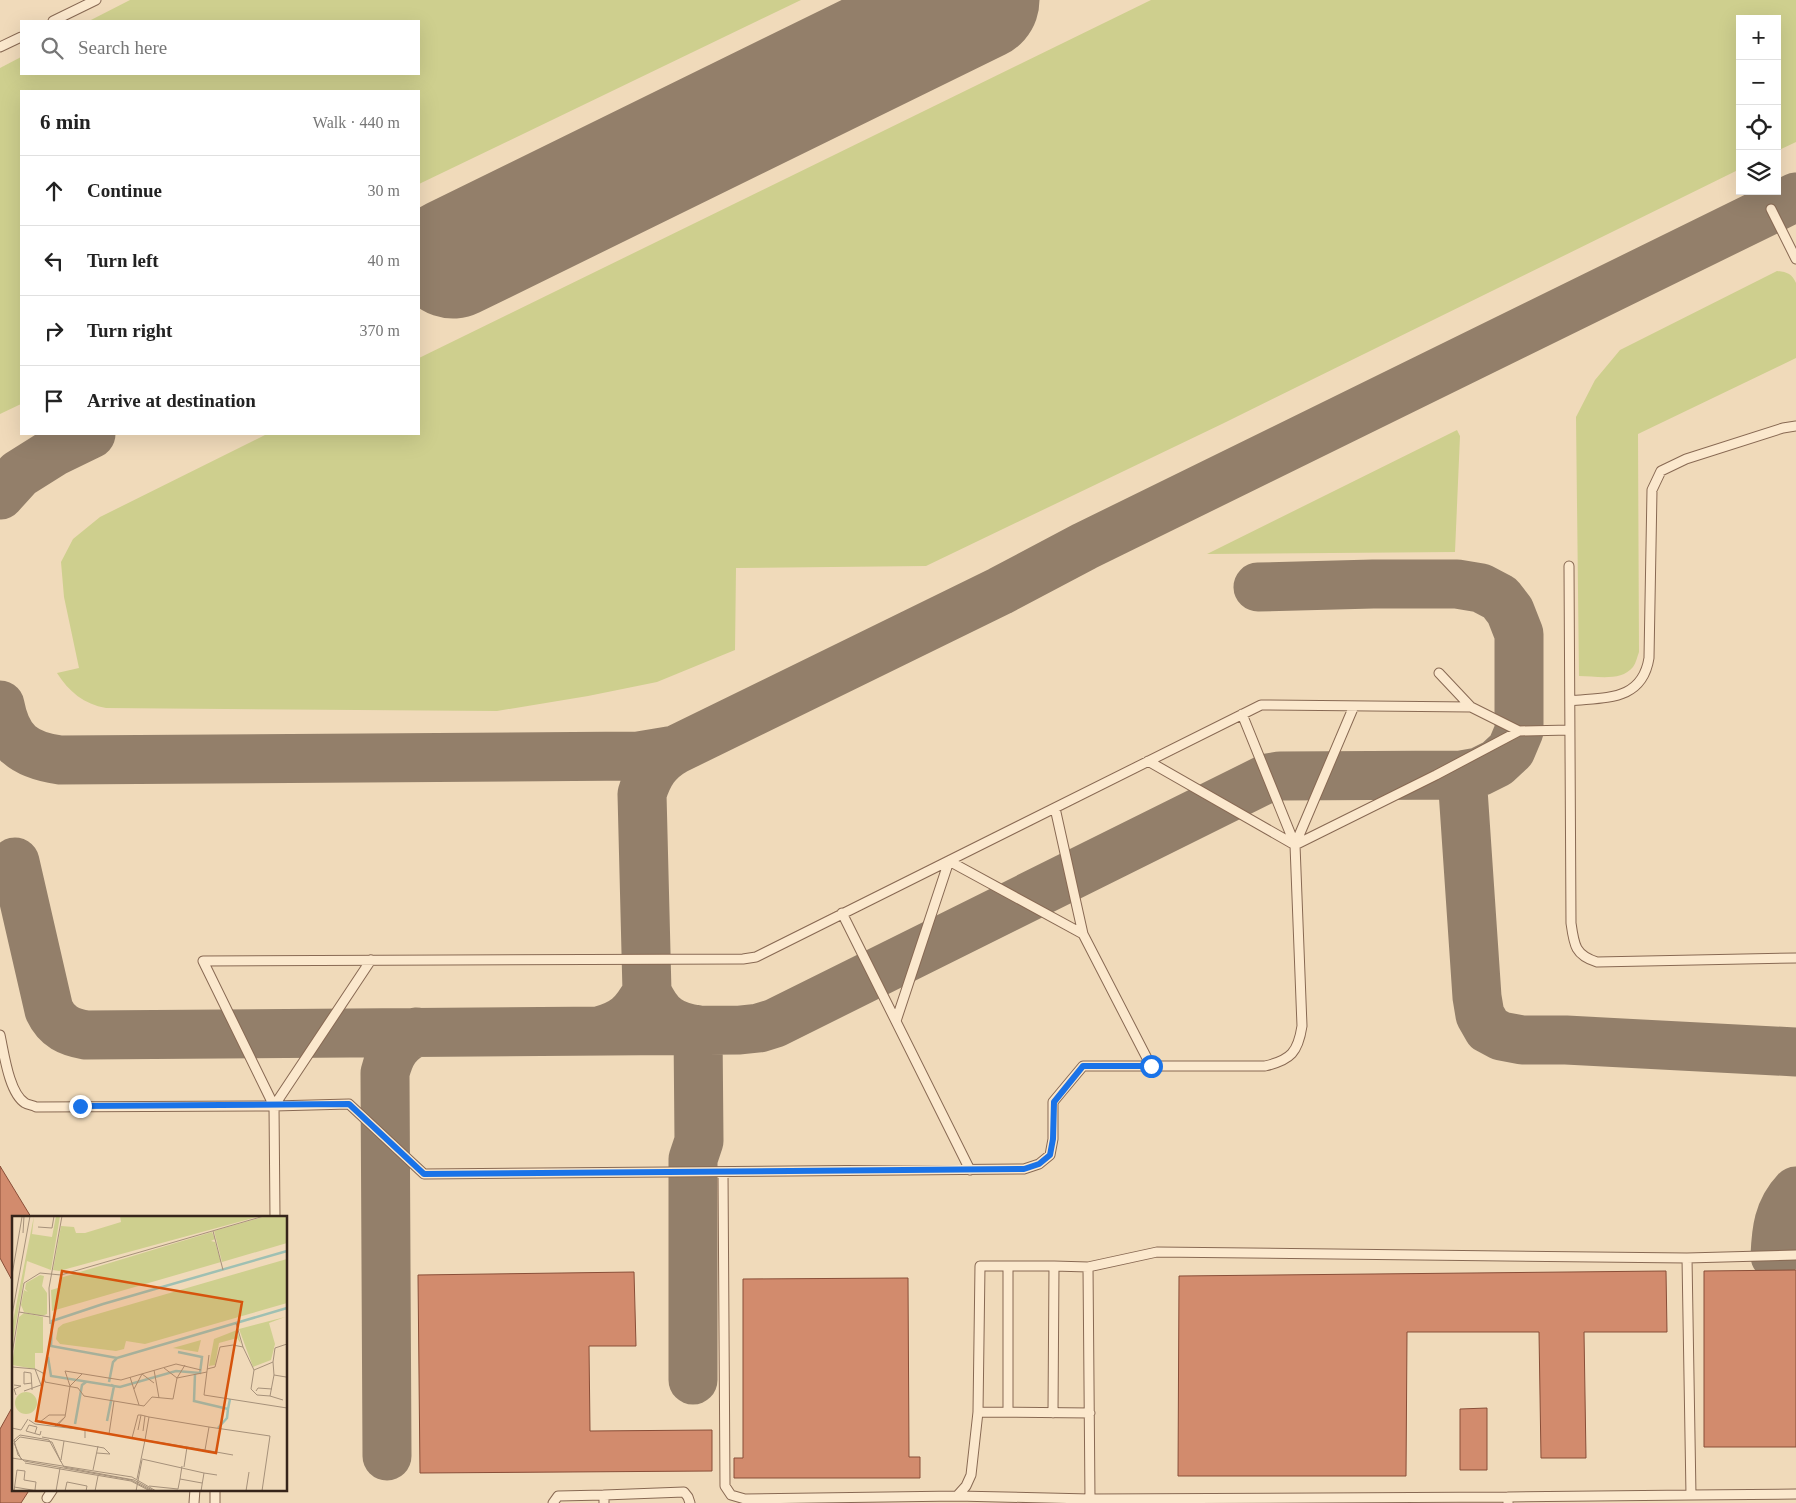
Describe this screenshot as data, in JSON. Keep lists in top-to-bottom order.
{
  "page": {
    "map_buttons": ["+", "−"],
    "search": "Search here",
    "heading": ["6 min", "Walk · 440 m"],
    "list": [
      ["Continue", "30 m"],
      ["Turn left", "40 m"],
      ["Turn right", "370 m"],
      "Arrive at destination"
    ]
  }
}
